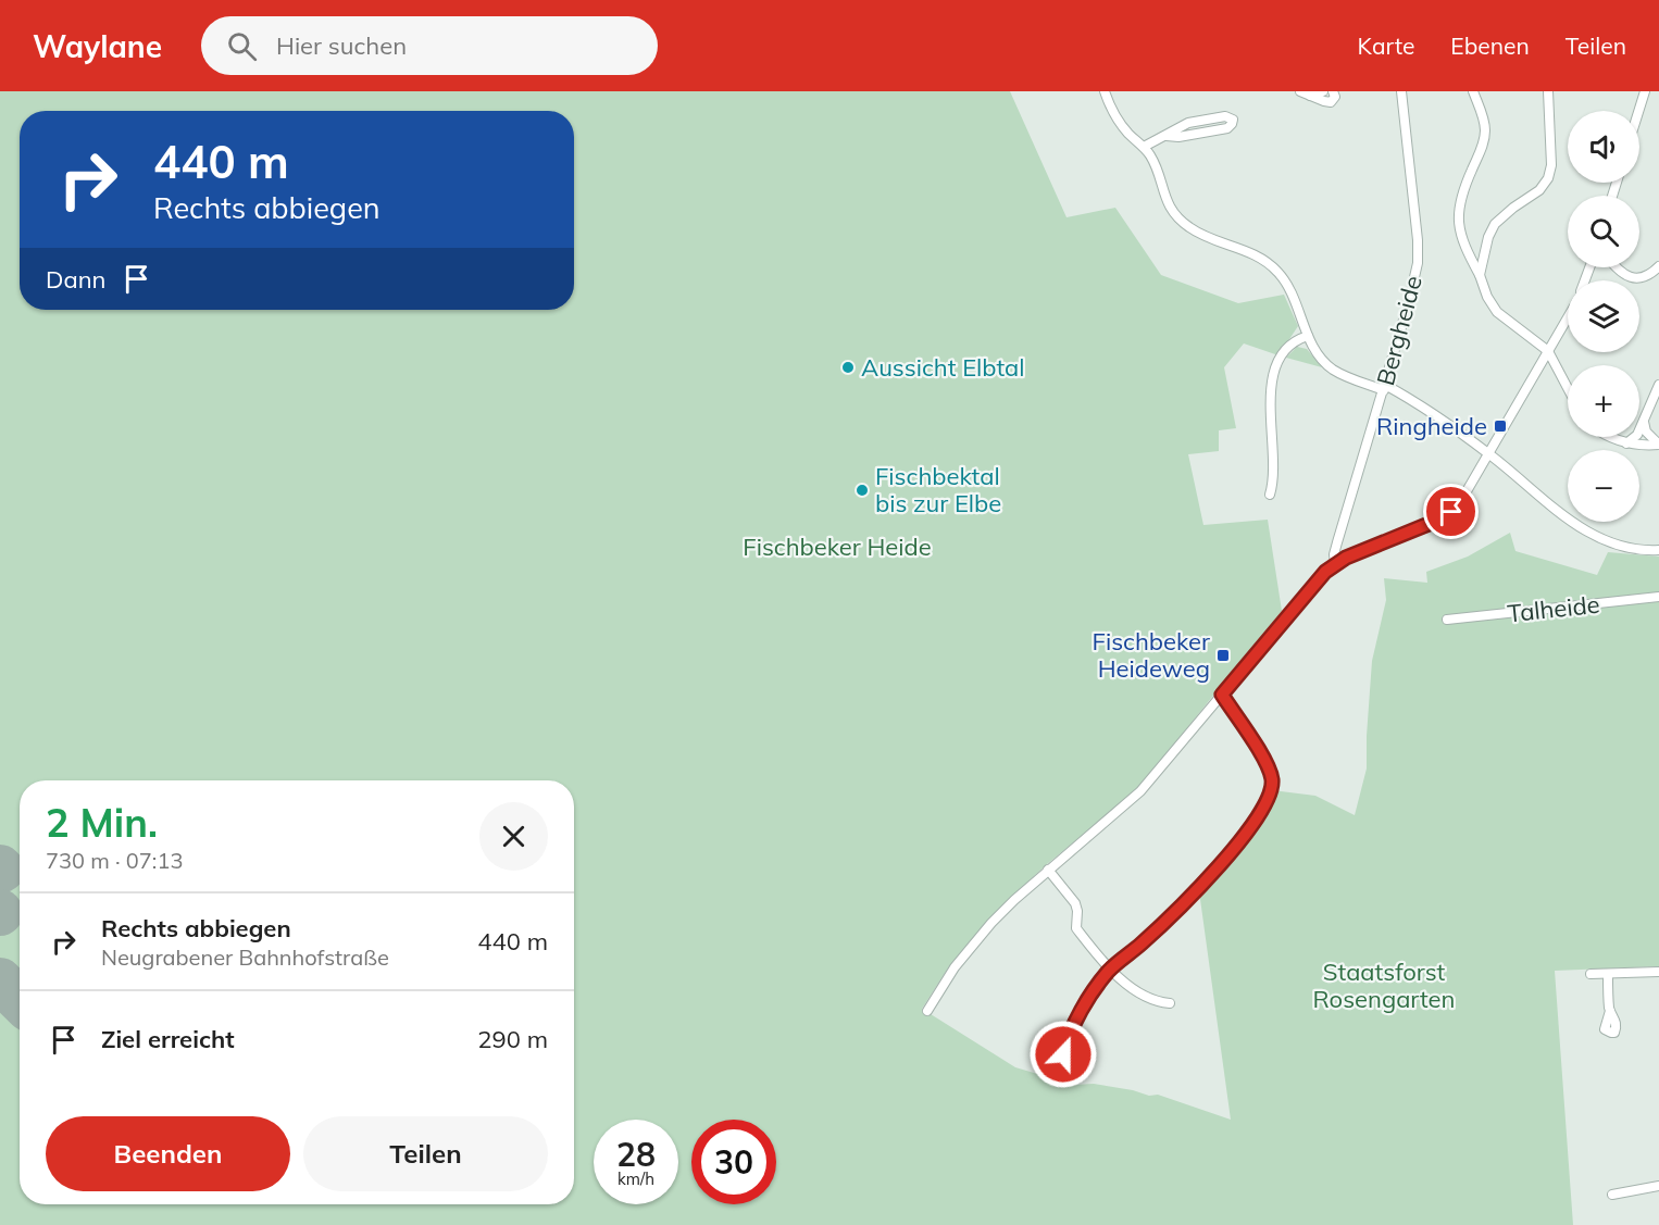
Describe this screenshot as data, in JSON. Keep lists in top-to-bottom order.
{
  "streets": {
    "street": ["Bergheide", "Talheide"]
  },
  "parks": ["Fischbeker Heide", "Staatsforst Rosengarten"],
  "places": {
    "other": ["Aussicht Elbtal", "Fischbektal bis zur Elbe"],
    "transit": ["Ringheide", "Fischbeker Heideweg"]
  },
  "page": {
    "header": "Waylane",
    "search": "Hier suchen",
    "nav": ["Karte", "Ebenen", "Teilen"],
    "map_buttons": ["+", "−"],
    "turn": ["440 m", "Rechts abbiegen"],
    "then": "Dann",
    "heading": ["2 Min.", "730 m · 07:13"],
    "list": [
      {
        "name": "Rechts abbiegen",
        "note": "Neugrabener Bahnhofstraße",
        "value": "440 m"
      },
      {
        "name": "Ziel erreicht",
        "value": "290 m"
      }
    ],
    "buttons": ["Beenden", "Teilen"],
    "speed": "28 km/h",
    "limit": "30"
  }
}
